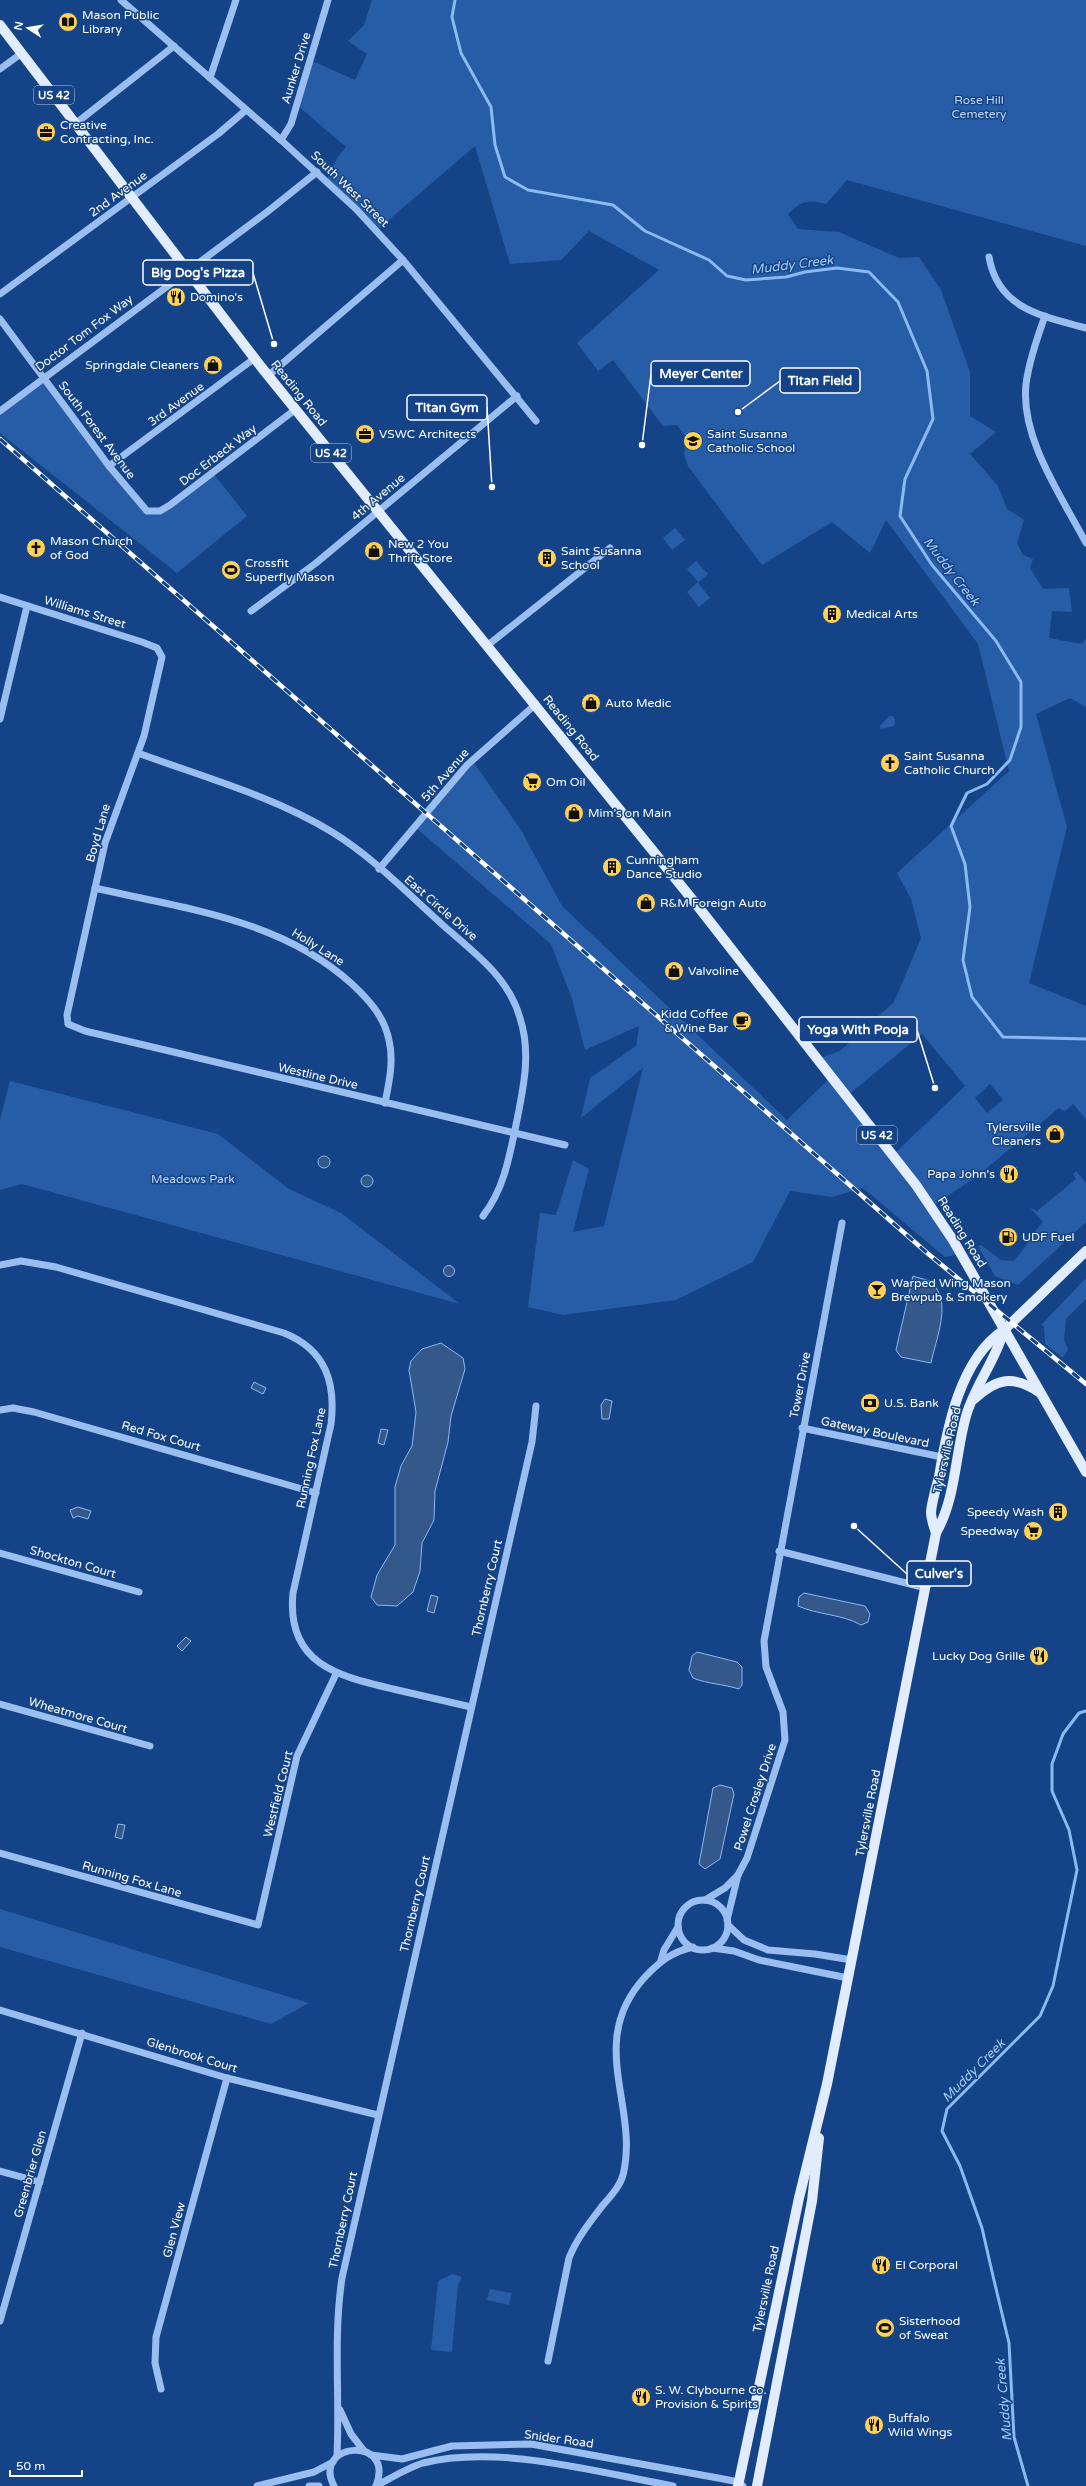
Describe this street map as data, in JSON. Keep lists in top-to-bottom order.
{
  "streets": {
    "main road": ["US 42", "Reading Road", "Tylersville Road"],
    "street": [
      "Aunker Drive",
      "South West Street",
      "2nd Avenue",
      "Doctor Tom Fox Way",
      "3rd Avenue",
      "South Forest Avenue",
      "Doc Erbeck Way",
      "4th Avenue",
      "Williams Street",
      "5th Avenue",
      "Boyd Lane",
      "East Circle Drive",
      "Holly Lane",
      "Westline Drive",
      "Tower Drive",
      "Gateway Boulevard",
      "Red Fox Court",
      "Running Fox Lane",
      "Shockton Court",
      "Thornberry Court",
      "Wheatmore Court",
      "Westfield Court",
      "Powel Crosley Drive",
      "Glenbrook Court",
      "Greenbrier Glen",
      "Glen View",
      "Snider Road"
    ]
  },
  "crossings": [
    ["Aunker Drive", "South West Street"],
    ["South West Street", "2nd Avenue"],
    ["South West Street", "Doctor Tom Fox Way"],
    ["South West Street", "4th Avenue"],
    ["2nd Avenue", "Reading Road"],
    ["Doctor Tom Fox Way", "Reading Road"],
    ["Doctor Tom Fox Way", "South Forest Avenue"],
    ["Reading Road", "3rd Avenue"],
    ["Reading Road", "Doc Erbeck Way"],
    ["Reading Road", "4th Avenue"],
    ["Reading Road", "5th Avenue"],
    ["Reading Road", "Tylersville Road"],
    ["3rd Avenue", "South Forest Avenue"],
    ["South Forest Avenue", "Doc Erbeck Way"],
    ["Williams Street", "Boyd Lane"],
    ["5th Avenue", "East Circle Drive"],
    ["Boyd Lane", "East Circle Drive"],
    ["Boyd Lane", "Holly Lane"],
    ["Boyd Lane", "Westline Drive"],
    ["East Circle Drive", "Westline Drive"],
    ["Holly Lane", "Westline Drive"],
    ["Tower Drive", "Gateway Boulevard"],
    ["Tower Drive", "Powel Crosley Drive"],
    ["Gateway Boulevard", "Tylersville Road"],
    ["Red Fox Court", "Running Fox Lane"],
    ["Tylersville Road", "Snider Road"],
    ["Running Fox Lane", "Thornberry Court"],
    ["Running Fox Lane", "Westfield Court"],
    ["Thornberry Court", "Glenbrook Court"],
    ["Glenbrook Court", "Greenbrier Glen"],
    ["Glenbrook Court", "Glen View"]
  ],
  "water": ["Muddy Creek"],
  "parks": ["Rose Hill Cemetery", "Meadows Park"],
  "places": {
    "library": ["Mason Public Library"],
    "office": ["Creative Contracting, Inc.", "VSWC Architects"],
    "restaurant": [
      "Domino's",
      "Papa John's",
      "Lucky Dog Grille",
      "El Corporal",
      "S. W. Clybourne Co. Provision & Spirits",
      "Buffalo Wild Wings"
    ],
    "other": [
      "Big Dog's Pizza",
      "Titan Field",
      "Meyer Center",
      "Titan Gym",
      "Yoga With Pooja",
      "Culver's"
    ],
    "shop": [
      "Springdale Cleaners",
      "New 2 You Thrift Store",
      "Auto Medic",
      "Mim’s on Main",
      "R&M Foreign Auto",
      "Valvoline",
      "Tylersville Cleaners"
    ],
    "school or university": ["Saint Susanna Catholic School"],
    "church": ["Mason Church of God", "Saint Susanna Catholic Church"],
    "building": [
      "Saint Susanna School",
      "Medical Arts",
      "Cunningham Dance Studio",
      "Speedy Wash"
    ],
    "sports": ["Crossfit Superfly Mason", "Sisterhood of Sweat"],
    "supermarket": ["Om Oil", "Speedway"],
    "cafe": ["Kidd Coffee & Wine Bar"],
    "fuel station": ["UDF Fuel"],
    "bar": ["Warped Wing Mason Brewpub & Smokery"],
    "bank": ["U.S. Bank"]
  },
  "scale_bar": "50 m",
  "north": "left"
}
